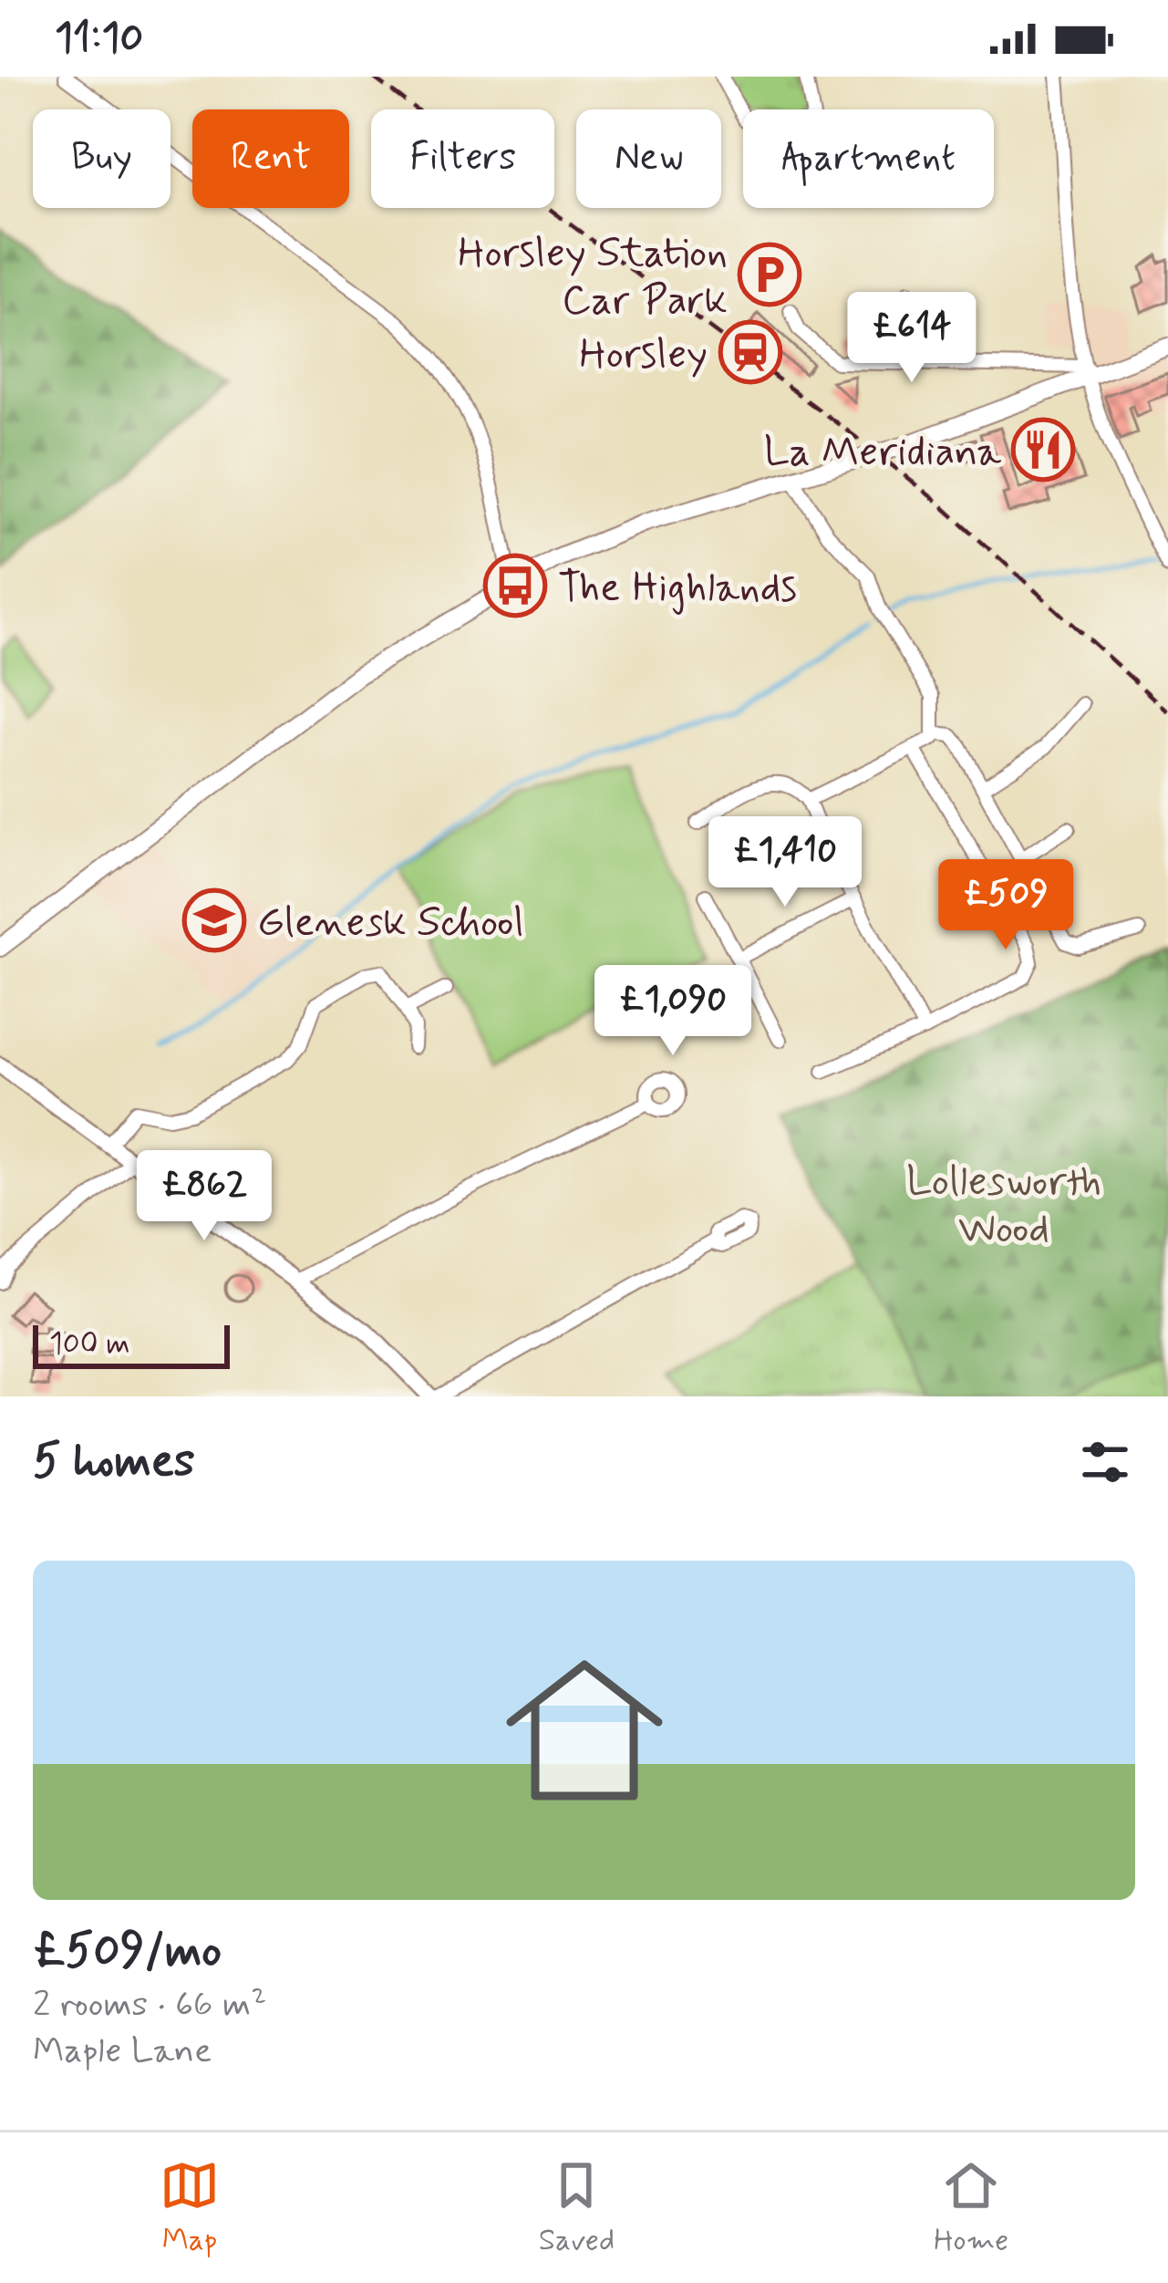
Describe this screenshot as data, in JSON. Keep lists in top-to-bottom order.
{
  "parks": ["Lollesworth Wood"],
  "places": {
    "parking": ["Horsley Station Car Park"],
    "station": ["Horsley"],
    "restaurant": ["La Meridiana"],
    "bus stop": ["The Highlands"],
    "school or university": ["Glenesk School"]
  },
  "scale_bar": "100 m",
  "page": {
    "status": "11:10",
    "chip": [
      "Buy",
      "Rent",
      "Filters",
      "New",
      "Apartment"
    ],
    "price": [
      "£614",
      "£1,410",
      "£509",
      "£1,090",
      "£862"
    ],
    "scale": "100 m",
    "heading": "5 homes",
    "list": [
      {
        "name": "£509/mo",
        "note": "2 rooms · 66 m² · Maple Lane"
      }
    ],
    "tabs": ["Map", "Saved", "Home"]
  }
}
